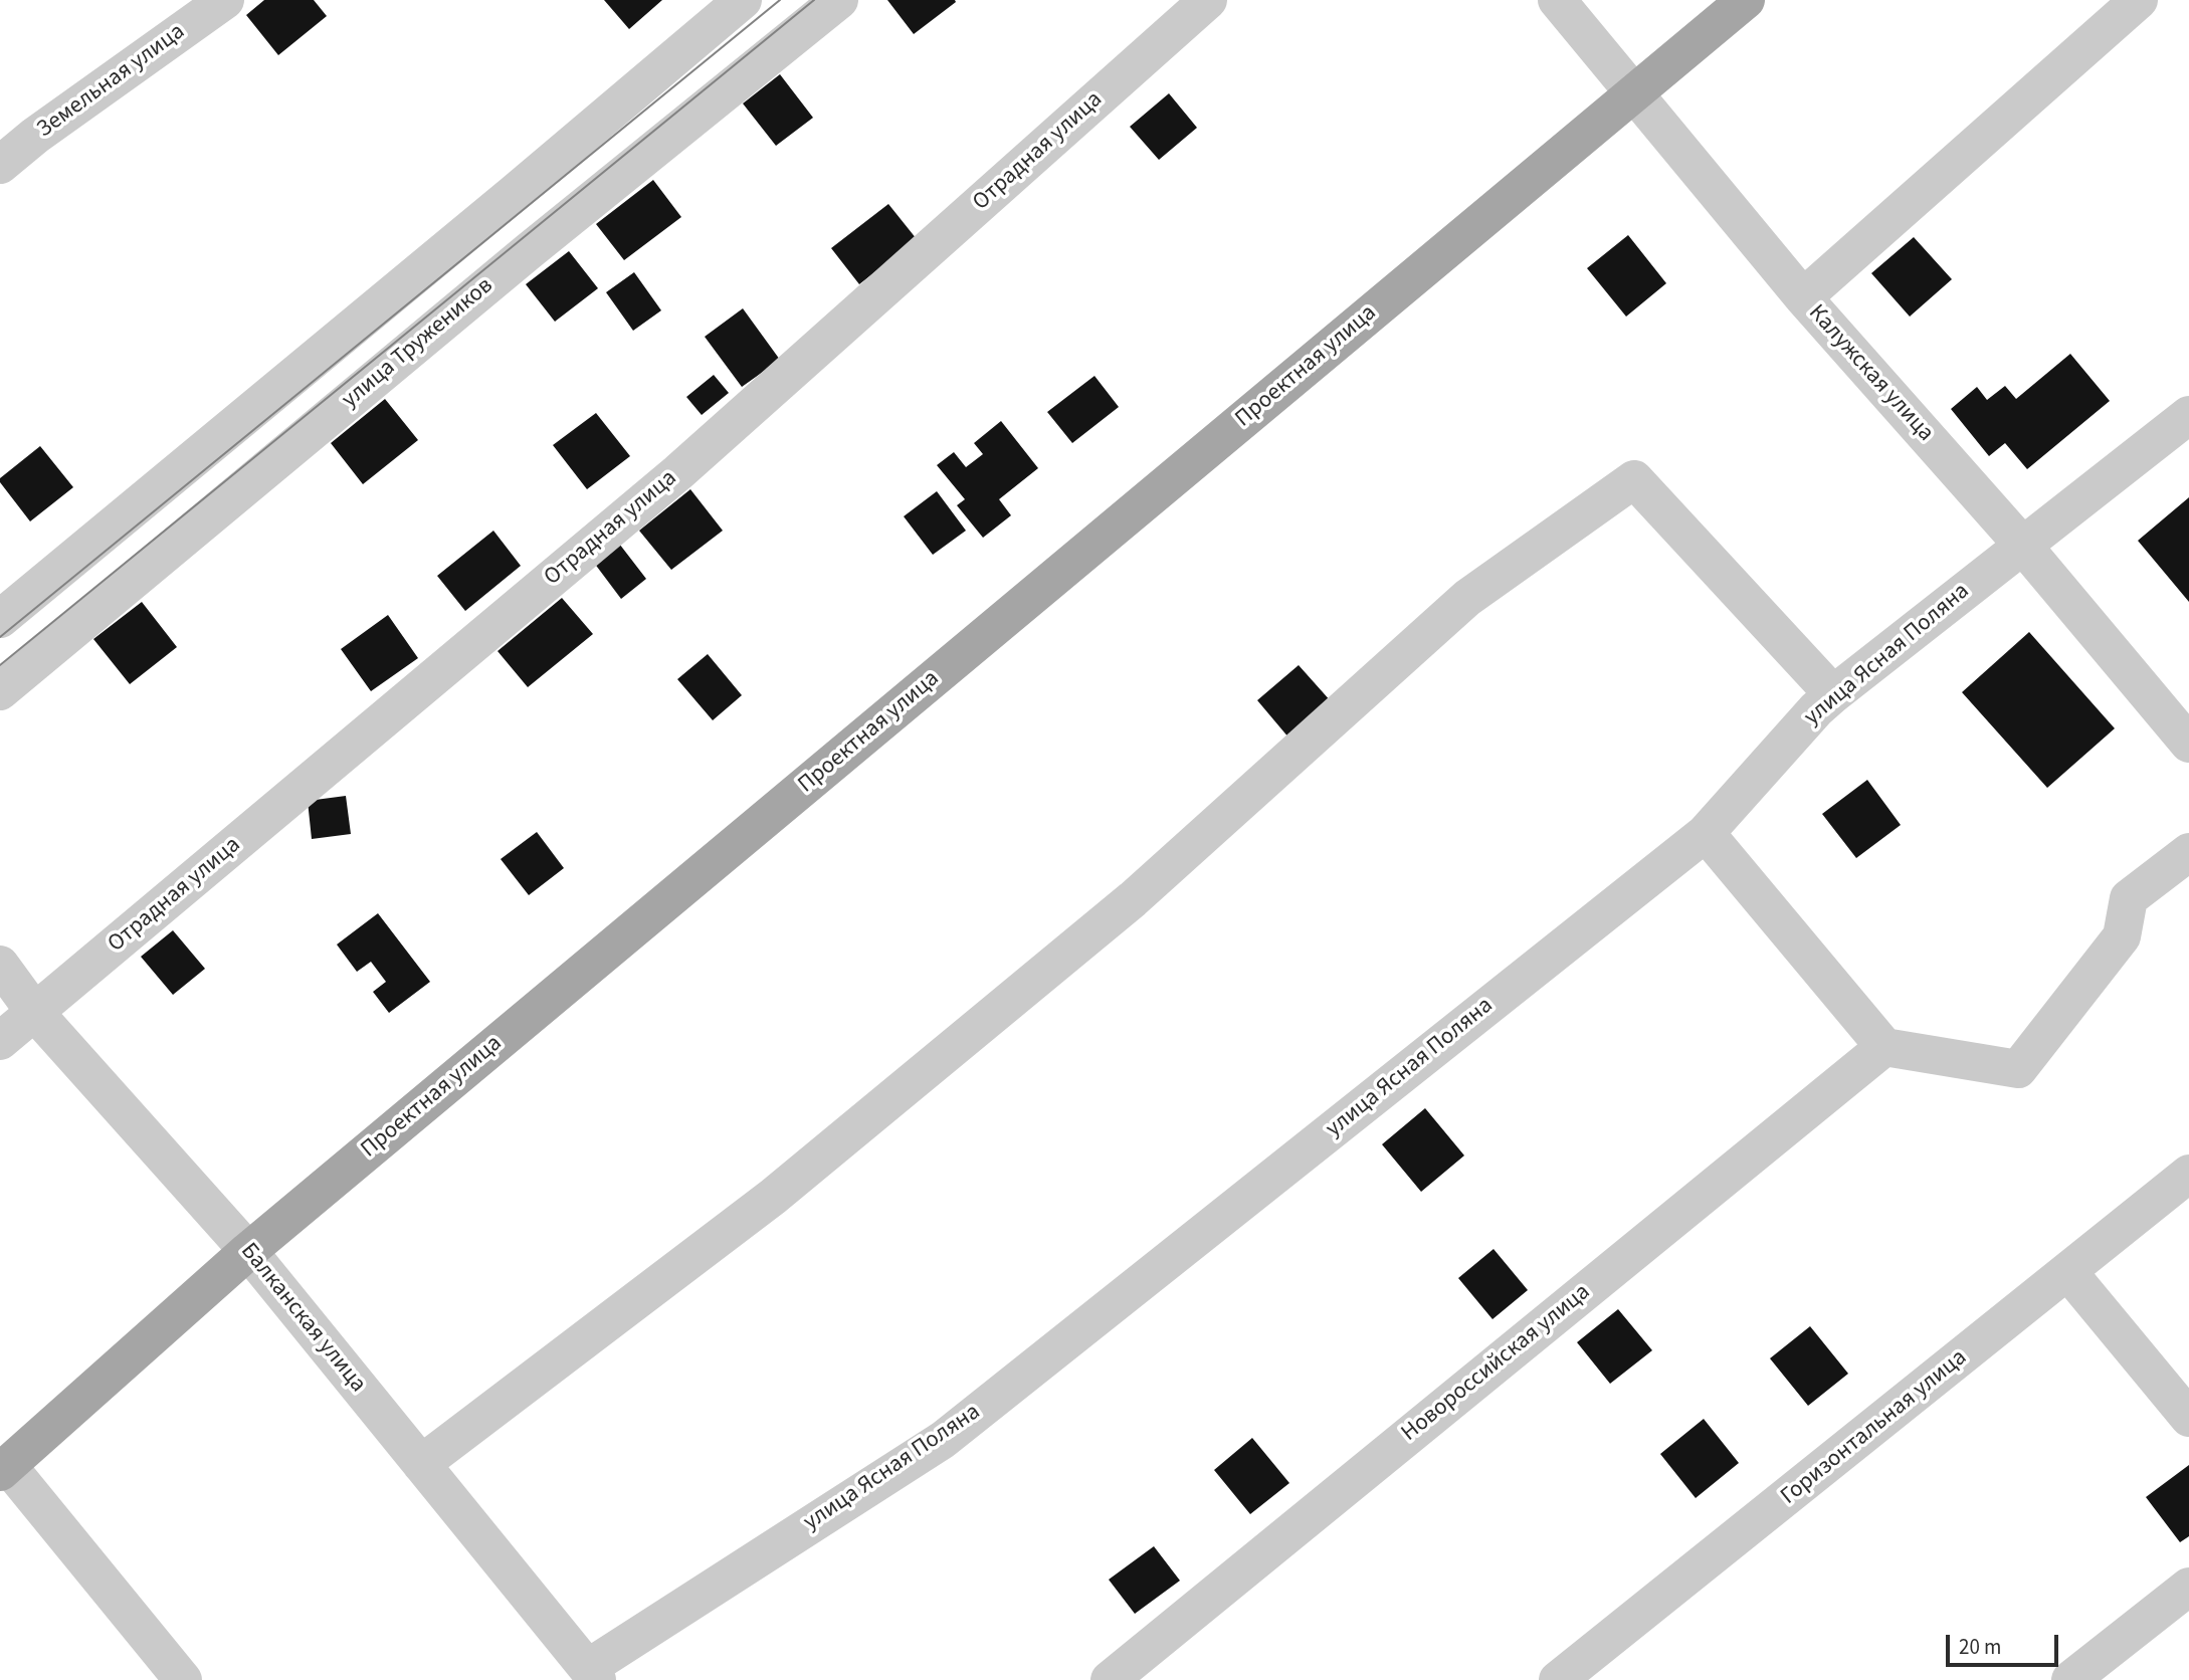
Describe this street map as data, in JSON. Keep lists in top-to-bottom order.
{
  "streets": {
    "main road": ["Проектная улица"],
    "street": [
      "Земельная улица",
      "Отрадная улица",
      "улица Тружеников",
      "Калужская улица",
      "улица Ясная Поляна",
      "Балканская улица",
      "Новороссийская улица",
      "Горизонтальная улица"
    ]
  },
  "crossings": [
    ["Отрадная улица", "Балканская улица"],
    ["Проектная улица", "Калужская улица"],
    ["Проектная улица", "Балканская улица"],
    ["Калужская улица", "улица Ясная Поляна"],
    ["улица Ясная Поляна", "Балканская улица"]
  ],
  "scale_bar": "20 m"
}
